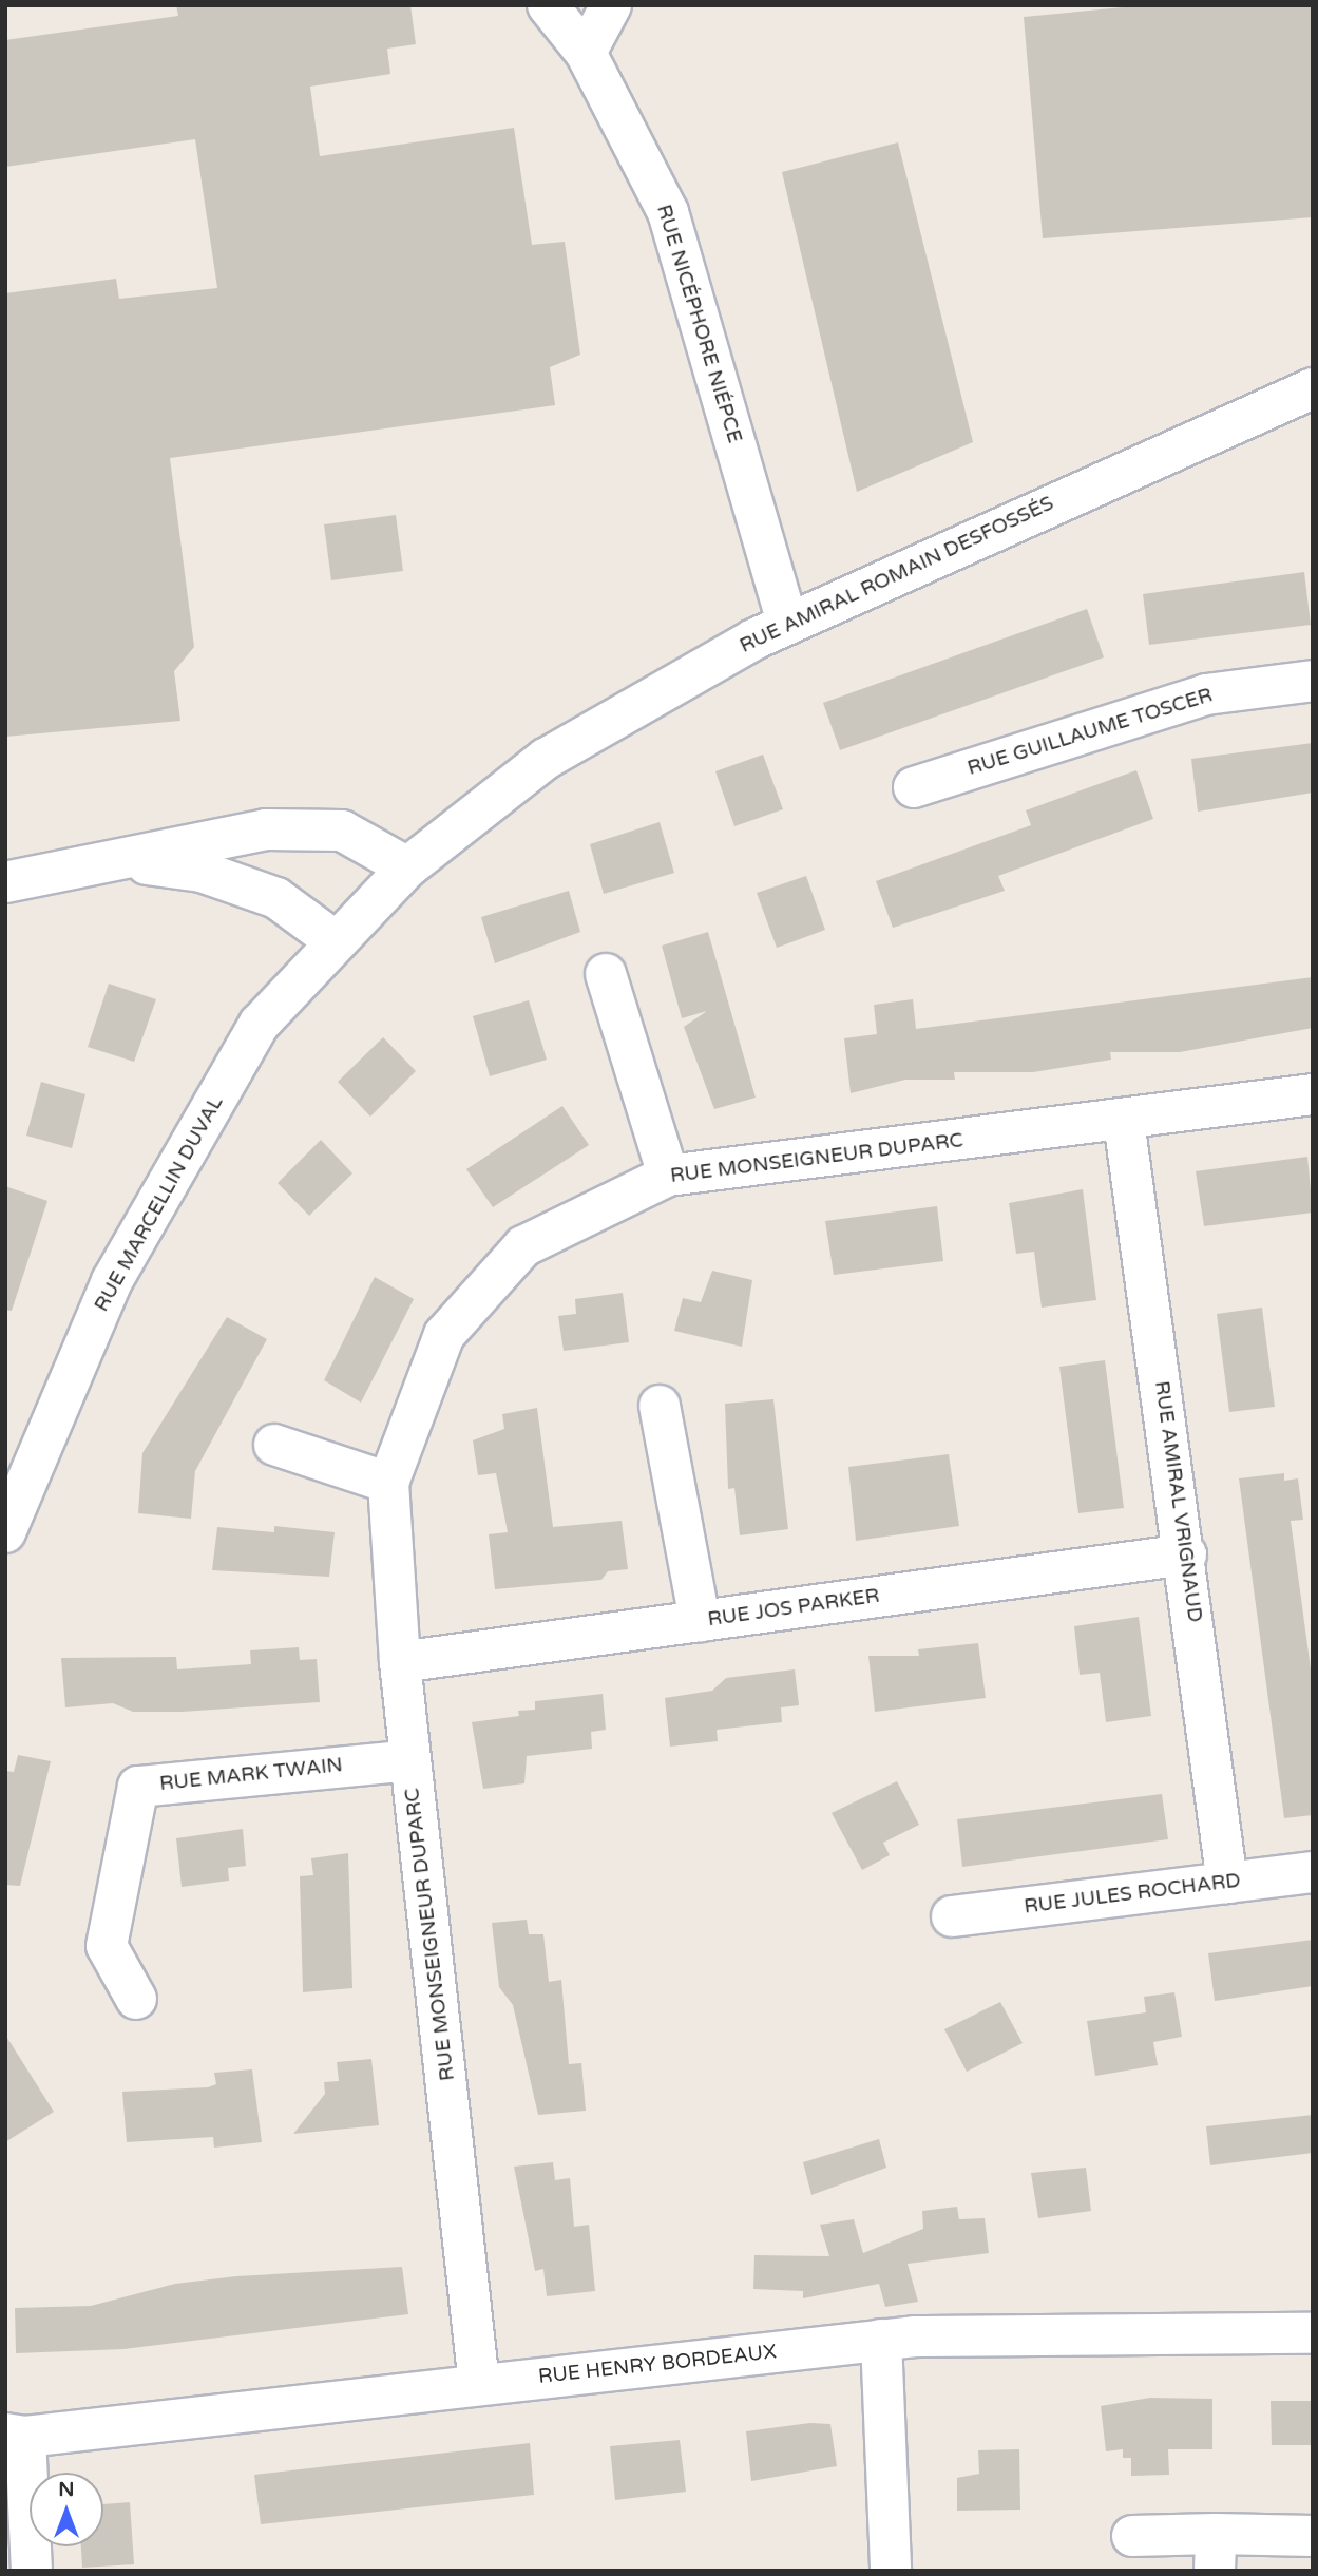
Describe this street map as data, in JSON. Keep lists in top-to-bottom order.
{
  "streets": {
    "street": [
      "RUE NICÉPHORE NIÉPCE",
      "RUE AMIRAL ROMAIN DESFOSSÉS",
      "RUE GUILLAUME TOSCER",
      "RUE MONSEIGNEUR DUPARC",
      "RUE MARCELLIN DUVAL",
      "RUE AMIRAL VRIGNAUD",
      "RUE JOS PARKER",
      "RUE MARK TWAIN",
      "RUE JULES ROCHARD",
      "RUE HENRY BORDEAUX"
    ]
  },
  "crossings": [
    ["RUE NICÉPHORE NIÉPCE", "RUE AMIRAL ROMAIN DESFOSSÉS"],
    ["RUE AMIRAL ROMAIN DESFOSSÉS", "RUE MARCELLIN DUVAL"],
    ["RUE MONSEIGNEUR DUPARC", "RUE AMIRAL VRIGNAUD"],
    ["RUE MONSEIGNEUR DUPARC", "RUE JOS PARKER"],
    ["RUE MONSEIGNEUR DUPARC", "RUE MARK TWAIN"],
    ["RUE MONSEIGNEUR DUPARC", "RUE HENRY BORDEAUX"],
    ["RUE AMIRAL VRIGNAUD", "RUE JOS PARKER"],
    ["RUE AMIRAL VRIGNAUD", "RUE JULES ROCHARD"]
  ],
  "north": "top"
}
